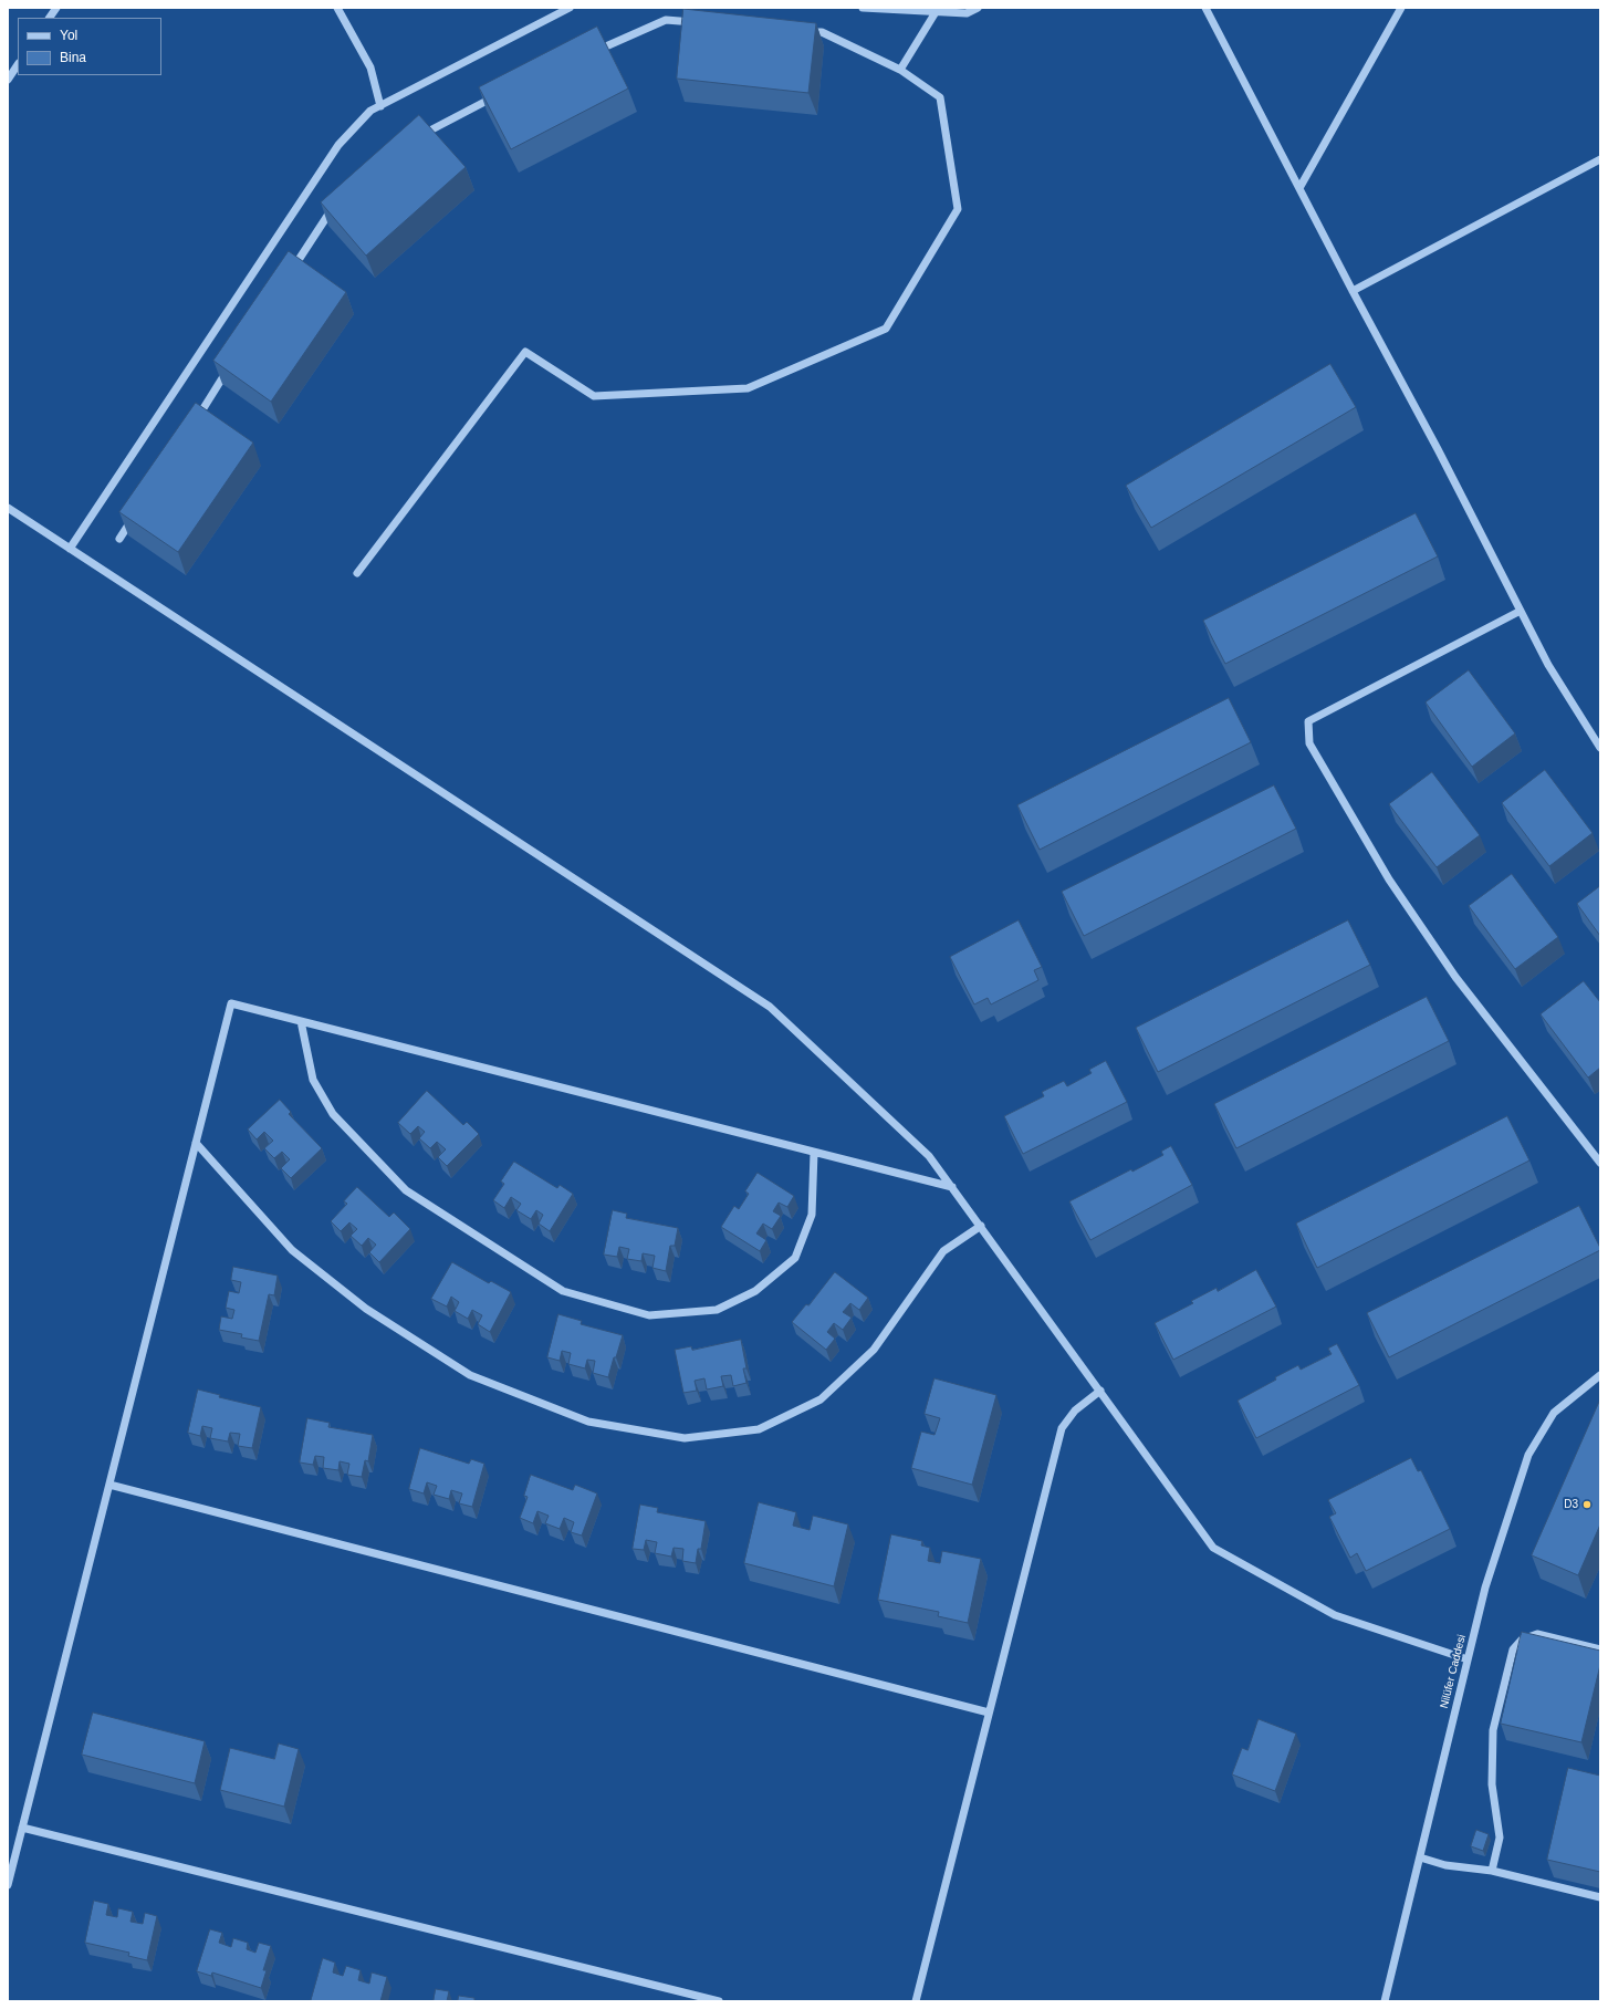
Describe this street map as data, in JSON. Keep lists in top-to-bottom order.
{
  "streets": {
    "street": ["Nilüfer Caddesi"]
  },
  "places": ["D3"],
  "legend": ["Yol", "Bina"]
}
